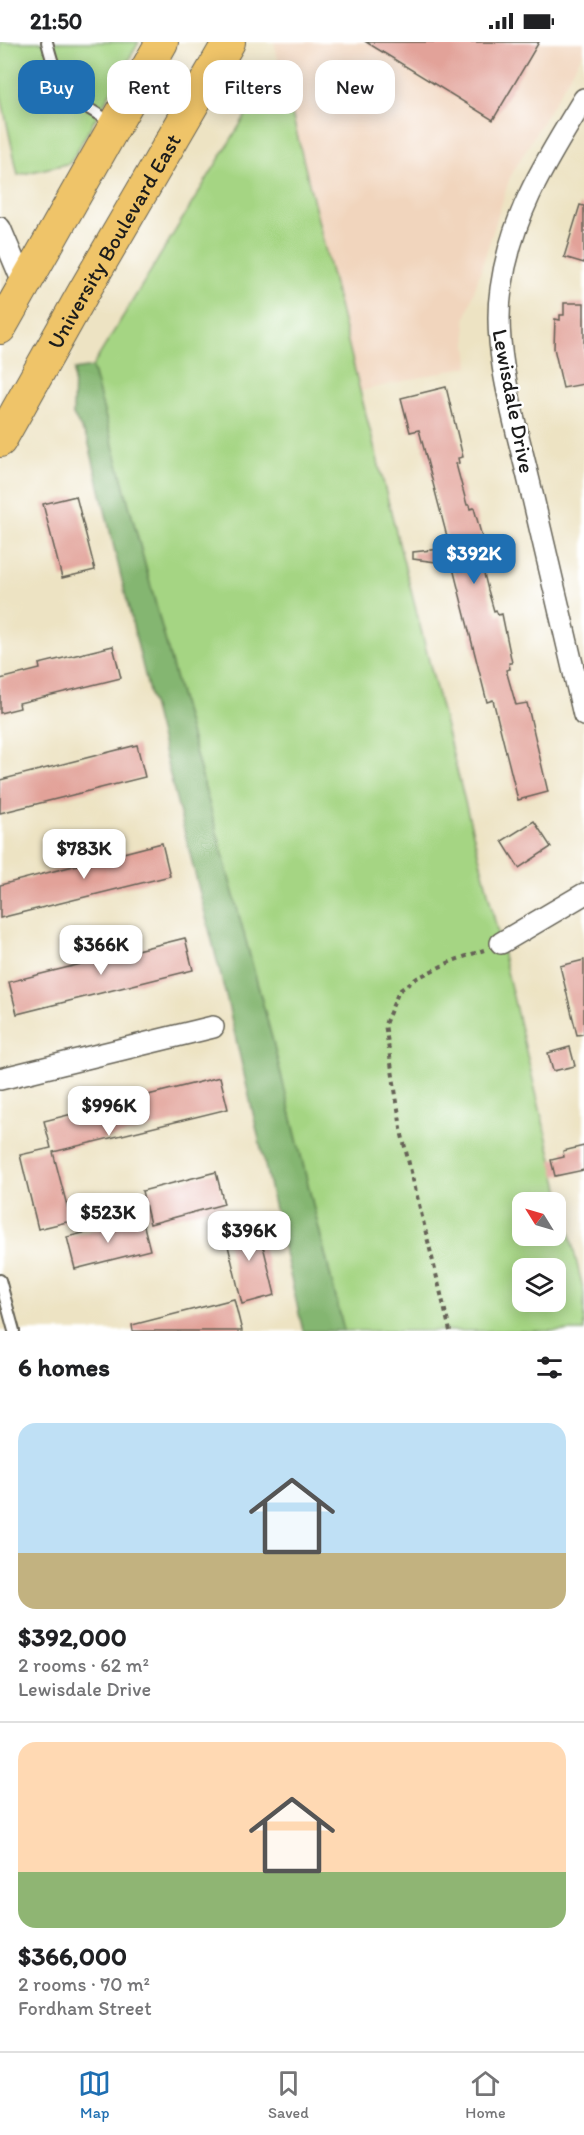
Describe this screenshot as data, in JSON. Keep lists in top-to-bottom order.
{
  "streets": {
    "main road": ["University Boulevard East"],
    "street": ["Lewisdale Drive"]
  },
  "north": "top left",
  "page": {
    "status": "21:50",
    "chip": [
      "Buy",
      "Rent",
      "Filters",
      "New"
    ],
    "price": [
      "$392K",
      "$783K",
      "$366K",
      "$996K",
      "$523K",
      "$396K"
    ],
    "heading": "6 homes",
    "list": [
      {
        "name": "$392,000",
        "note": "2 rooms · 62 m² · Lewisdale Drive"
      },
      {
        "name": "$366,000",
        "note": "2 rooms · 70 m² · Fordham Street"
      }
    ],
    "tabs": ["Map", "Saved", "Home"]
  }
}
